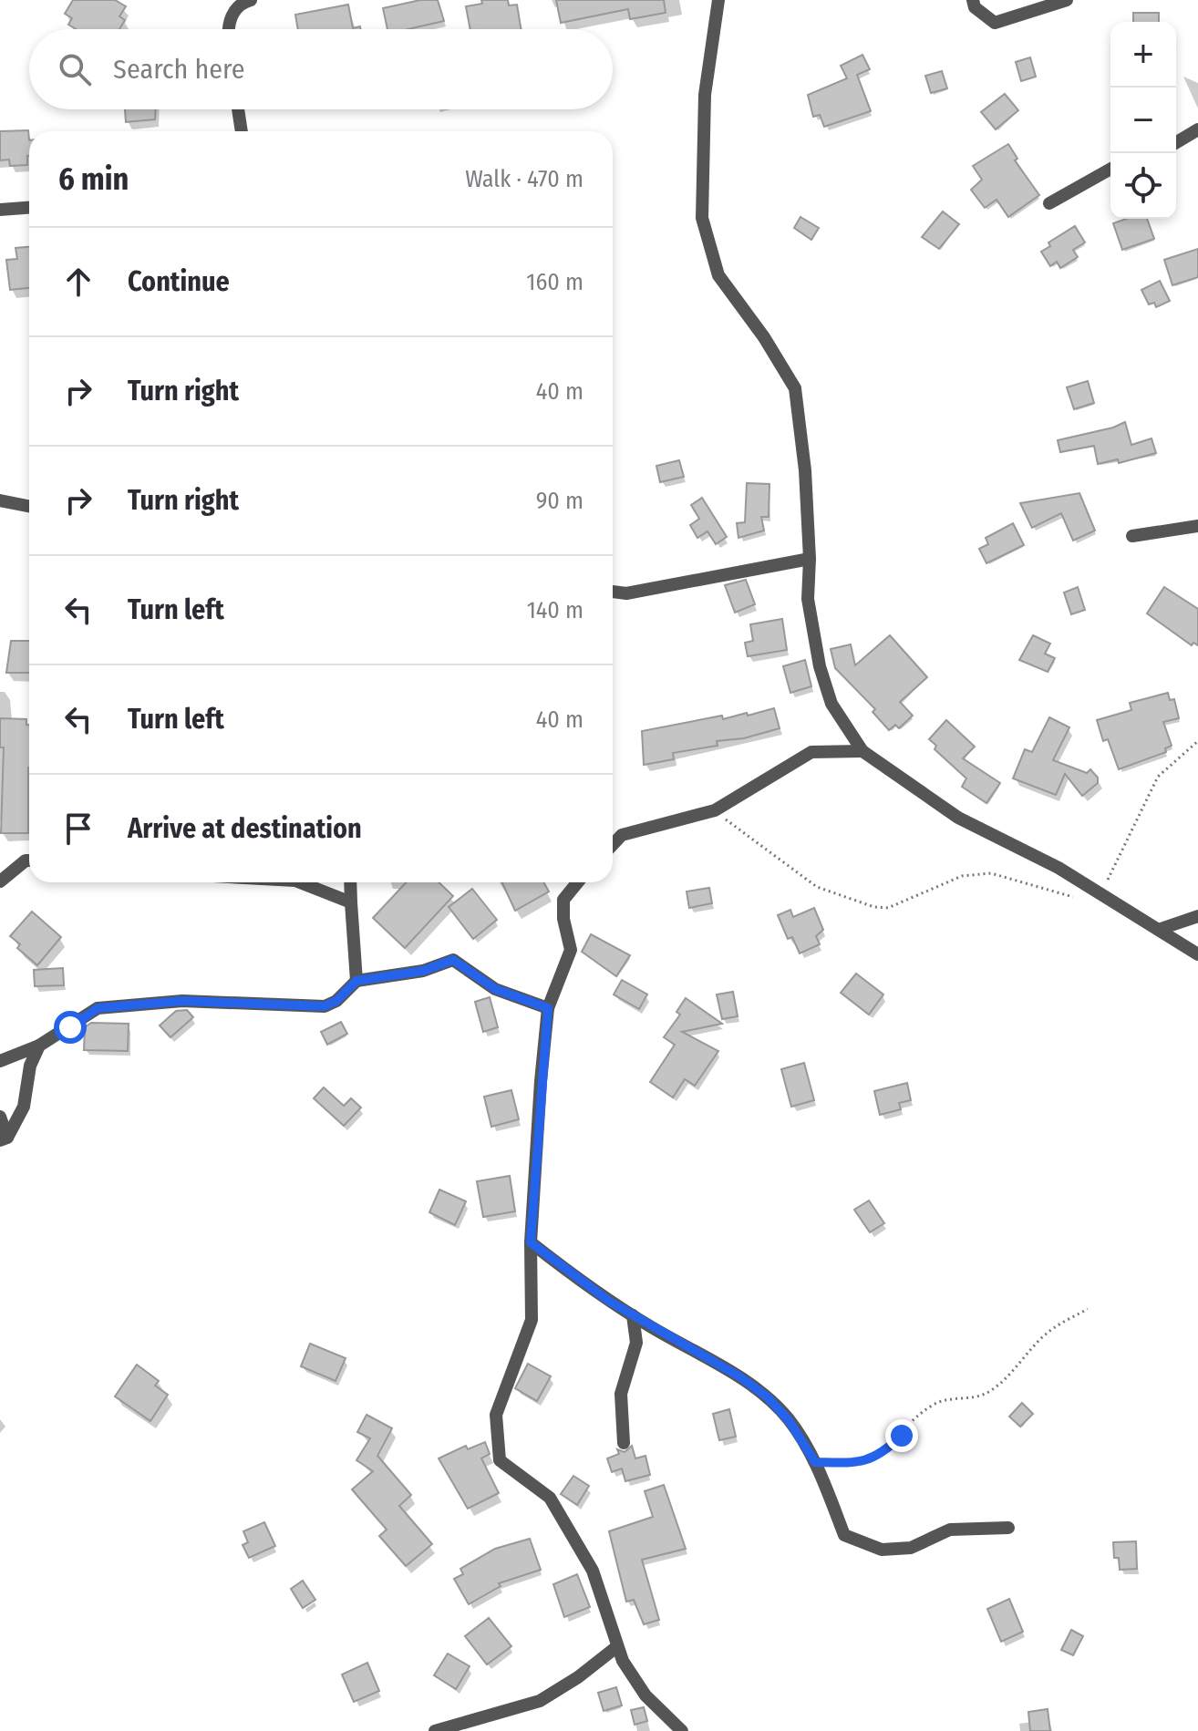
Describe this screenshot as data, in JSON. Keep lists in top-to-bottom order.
{
  "page": {
    "map_buttons": ["+", "−"],
    "search": "Search here",
    "heading": ["6 min", "Walk · 470 m"],
    "list": [
      ["Continue", "160 m"],
      ["Turn right", "40 m"],
      ["Turn right", "90 m"],
      ["Turn left", "140 m"],
      ["Turn left", "40 m"],
      "Arrive at destination"
    ]
  }
}
